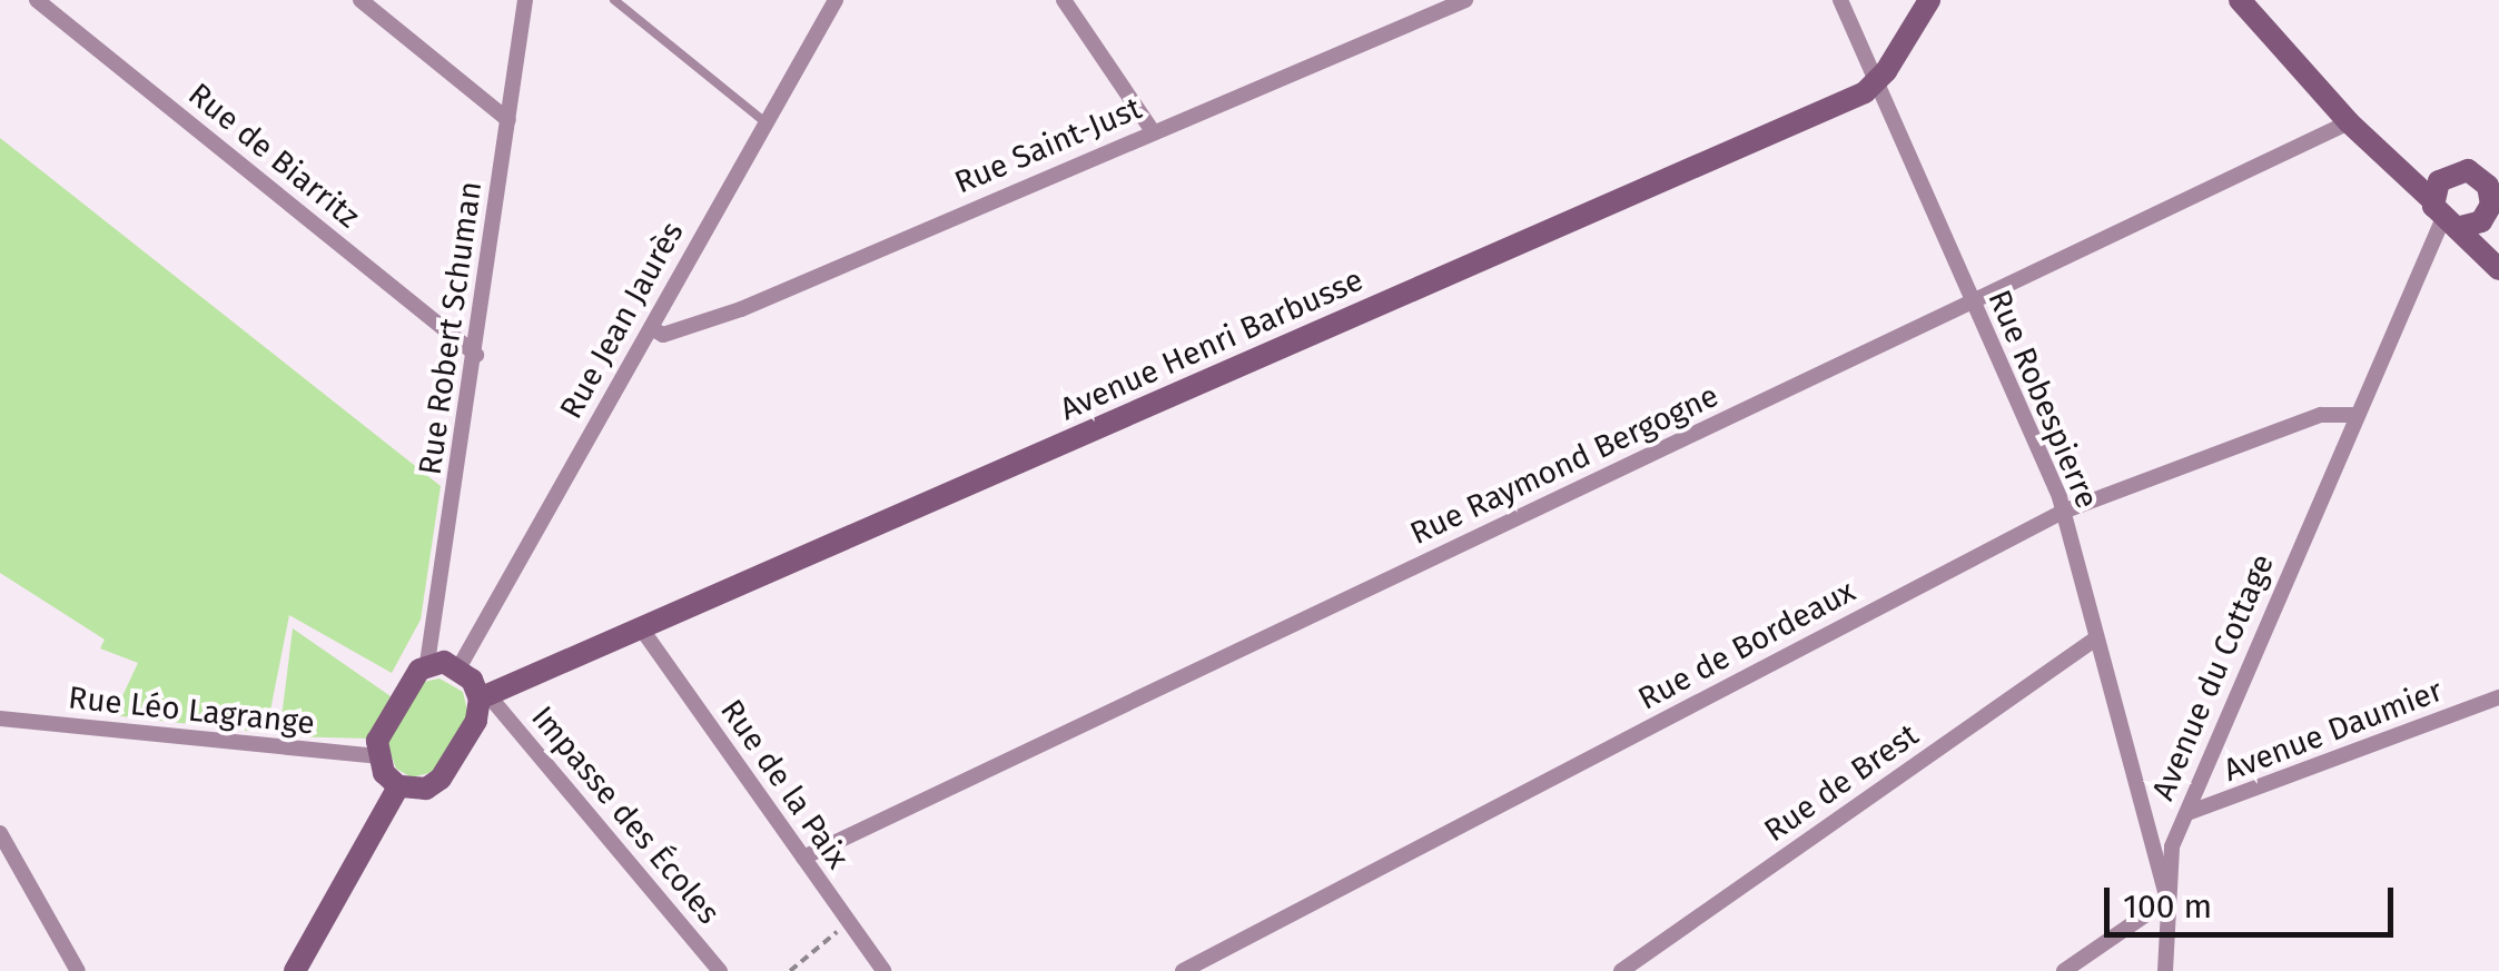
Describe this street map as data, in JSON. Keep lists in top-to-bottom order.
{
  "streets": {
    "street": [
      "Rue Saint-Just",
      "Rue de Biarritz",
      "Rue Jean Jaurès",
      "Rue Robert Schuman",
      "Avenue Henri Barbusse",
      "Rue Robespierre",
      "Rue Raymond Bergogne",
      "Rue de Bordeaux",
      "Avenue du Cottage",
      "Rue Léo Lagrange",
      "Avenue Daumier",
      "Rue de Brest",
      "Rue de la Paix",
      "Impasse des Écoles"
    ]
  },
  "crossings": [
    ["Rue Saint-Just", "Rue Jean Jaurès"],
    ["Rue de Biarritz", "Rue Robert Schuman"],
    ["Rue Jean Jaurès", "Rue Robert Schuman"],
    ["Rue Jean Jaurès", "Avenue Henri Barbusse"],
    ["Rue Jean Jaurès", "Rue Léo Lagrange"],
    ["Rue Jean Jaurès", "Impasse des Écoles"],
    ["Rue Robert Schuman", "Avenue Henri Barbusse"],
    ["Rue Robert Schuman", "Rue Léo Lagrange"],
    ["Rue Robert Schuman", "Impasse des Écoles"],
    ["Avenue Henri Barbusse", "Rue Robespierre"],
    ["Avenue Henri Barbusse", "Rue Léo Lagrange"],
    ["Avenue Henri Barbusse", "Rue de la Paix"],
    ["Avenue Henri Barbusse", "Impasse des Écoles"],
    ["Rue Robespierre", "Rue Raymond Bergogne"],
    ["Rue Robespierre", "Rue de Bordeaux"],
    ["Rue Robespierre", "Avenue du Cottage"],
    ["Rue Robespierre", "Rue de Brest"],
    ["Rue Raymond Bergogne", "Rue de la Paix"],
    ["Rue de Bordeaux", "Avenue du Cottage"],
    ["Avenue du Cottage", "Avenue Daumier"],
    ["Rue Léo Lagrange", "Impasse des Écoles"]
  ],
  "scale_bar": "100 m"
}
